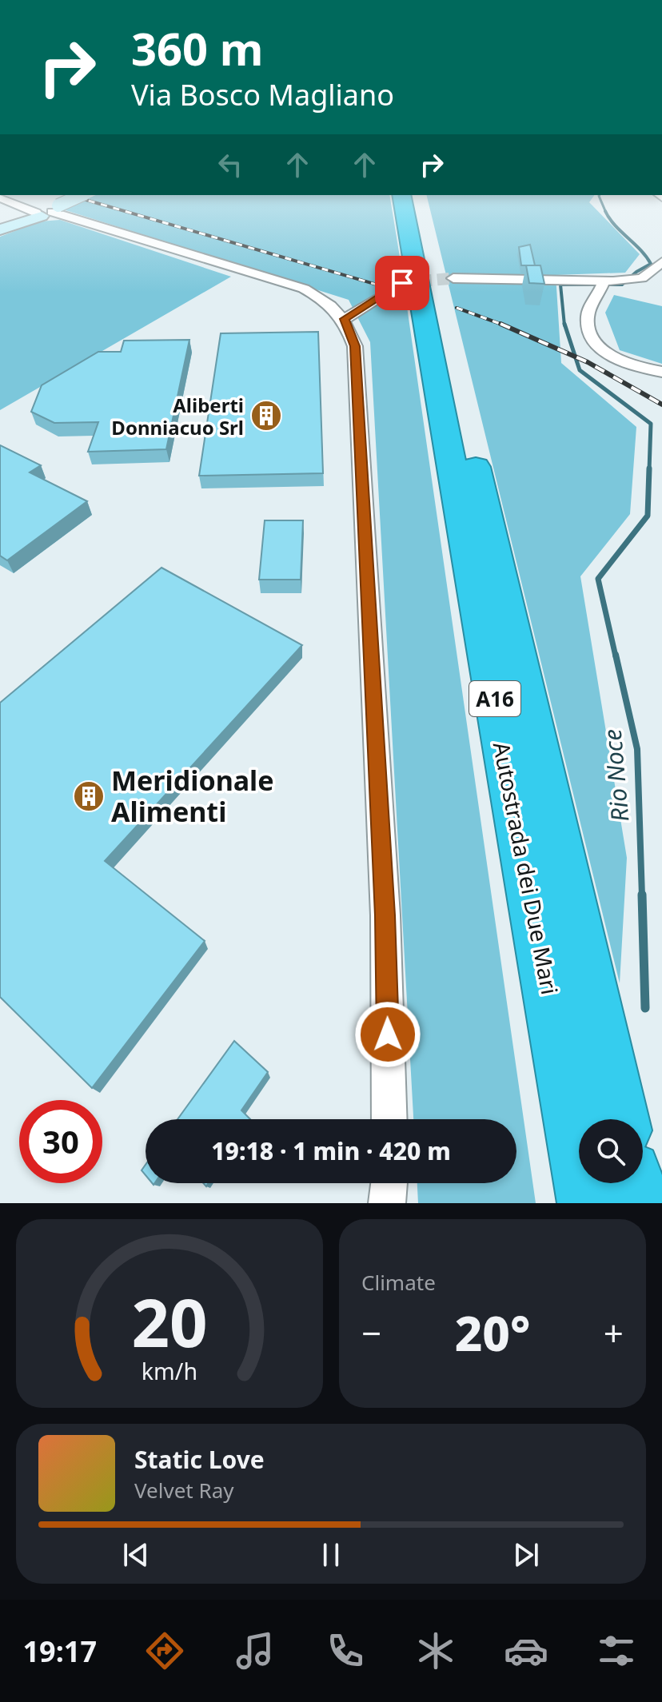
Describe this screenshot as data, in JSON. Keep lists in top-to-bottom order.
{
  "streets": {
    "highway": ["A16", "Autostrada dei Due Mari"]
  },
  "water": ["Rio Noce"],
  "places": {
    "building": ["Aliberti Donniacuo Srl", "Meridionale Alimenti"]
  },
  "page": {
    "turn": ["360 m", "Via Bosco Magliano"],
    "limit": "30",
    "trip": "19:18 · 1 min · 420 m",
    "tile": "Climate",
    "heat": ["−", "20°", "+"],
    "song": ["Static Love", "Velvet Ray"],
    "tabs": "19:17",
    "gauge": ["20", "km/h"]
  }
}
